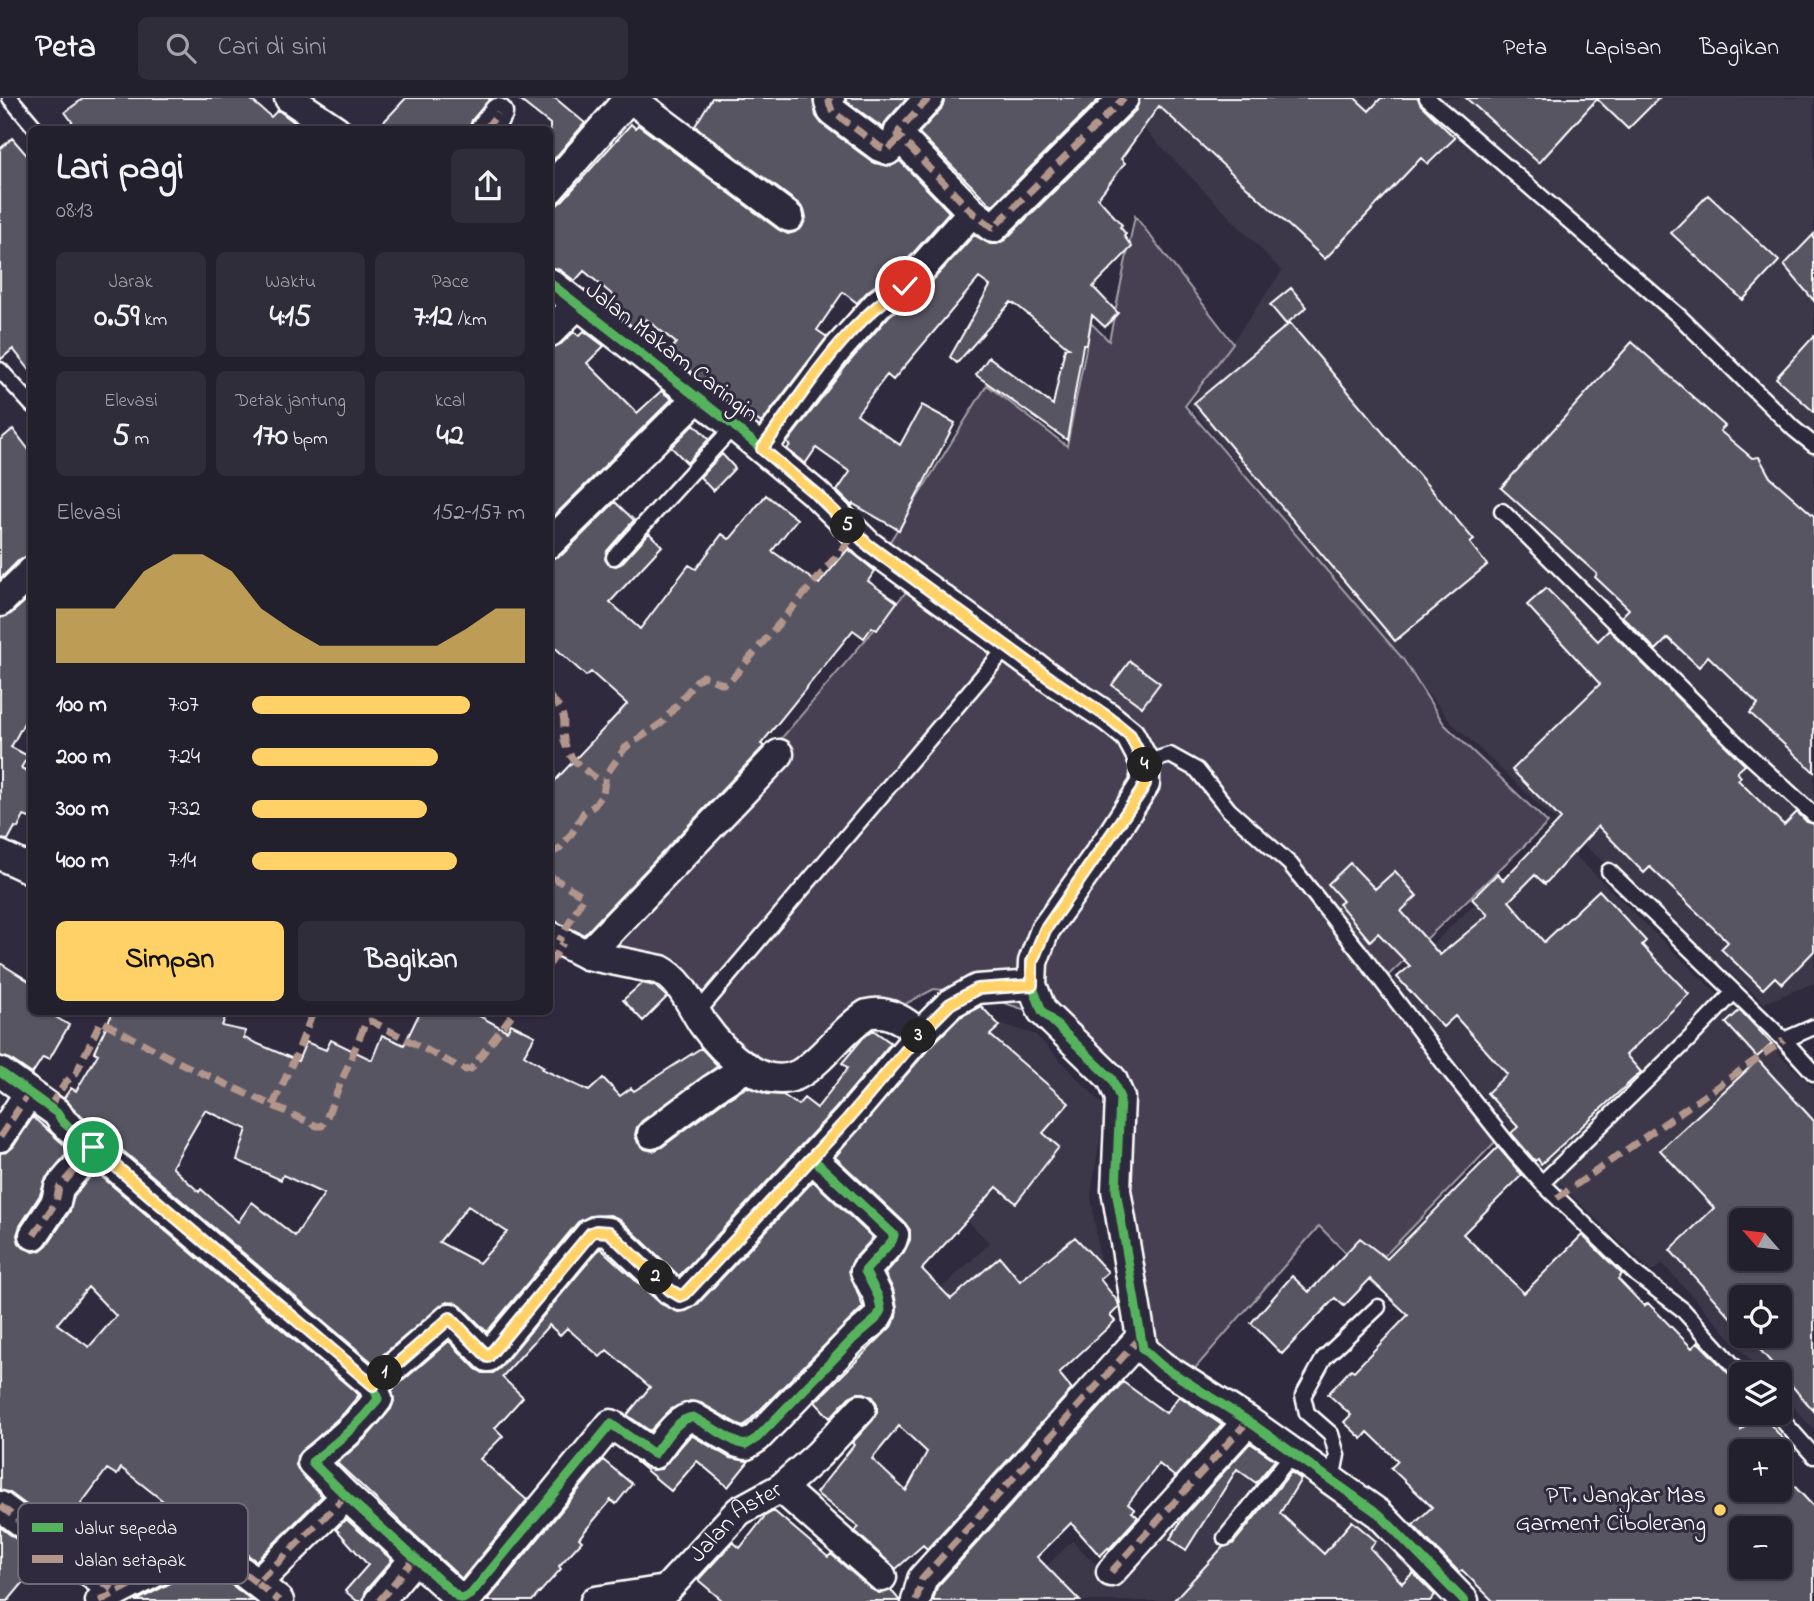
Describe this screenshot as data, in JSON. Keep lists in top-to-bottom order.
{
  "streets": {
    "street": ["Jalan Makam Caringin", "Jalan Aster"]
  },
  "places": ["PT. Jangkar Mas Garment Cibolerang"],
  "legend": ["Jalur sepeda", "Jalan setapak"],
  "north": "top left",
  "page": {
    "header": "Peta",
    "search": "Cari di sini",
    "nav": ["Peta", "Lapisan", "Bagikan"],
    "heading": ["Lari pagi", "08:13"],
    "stats": [
      ["Jarak", "0.59 km"],
      ["Waktu", "4:15"],
      ["Pace", "7:12 /km"],
      ["Elevasi", "5 m"],
      ["Detak jantung", "170 bpm"],
      ["kcal", "42"]
    ],
    "chart": ["Elevasi", "152–157 m"],
    "pins": [
      "5",
      "4",
      "3",
      "2",
      "1"
    ],
    "list": [
      {
        "name": "100 m",
        "note": "7:07"
      },
      {
        "name": "200 m",
        "note": "7:24"
      },
      {
        "name": "300 m",
        "note": "7:32"
      },
      {
        "name": "400 m",
        "note": "7:14"
      }
    ],
    "buttons": ["Simpan", "Bagikan"],
    "map_buttons": ["+", "−"]
  }
}
